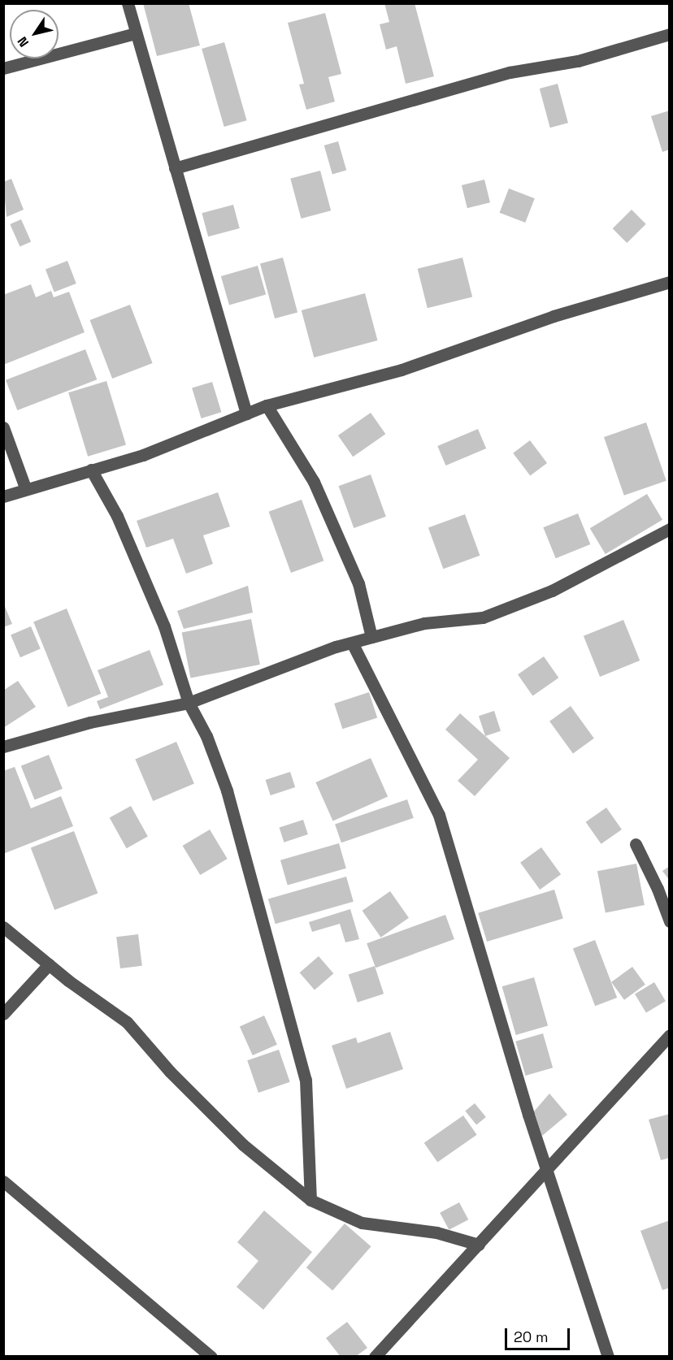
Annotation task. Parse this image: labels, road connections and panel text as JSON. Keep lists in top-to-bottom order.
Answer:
{
  "scale_bar": "20 m",
  "north": "bottom left"
}
